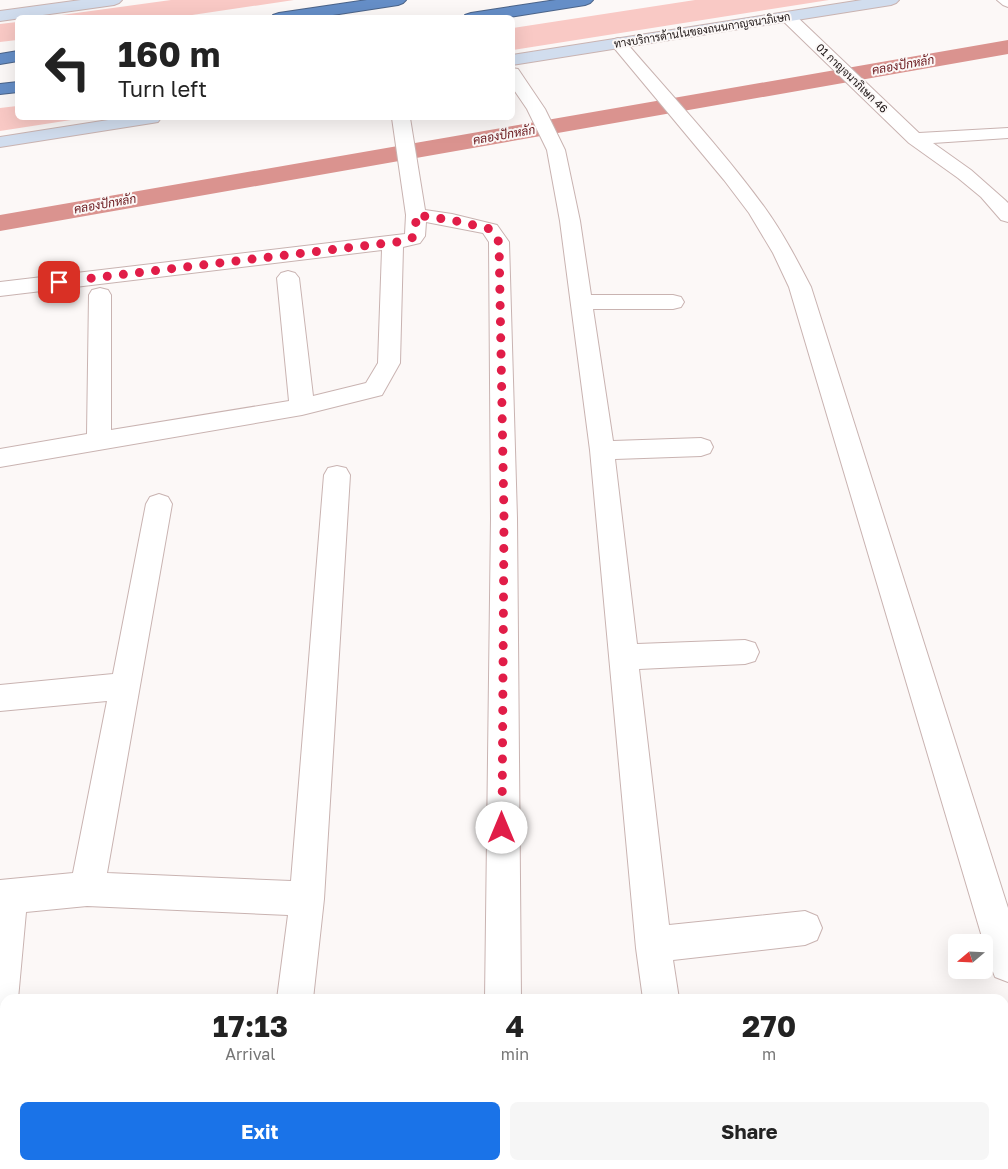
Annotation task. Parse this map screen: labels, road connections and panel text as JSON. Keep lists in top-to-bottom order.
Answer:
{
  "streets": {
    "main road": ["ทางบริการด้านในของถนนกาญจนาภิเษก"],
    "street": ["01 กาญจนาภิเษก 46"]
  },
  "crossings": [
    ["ทางบริการด้านในของถนนกาญจนาภิเษก", "01 กาญจนาภิเษก 46"]
  ],
  "water": ["คลองปักหลัก"],
  "north": "left",
  "page": {
    "turn": ["160 m", "Turn left"],
    "eta": [
      "17:13",
      "Arrival",
      "4",
      "min",
      "270",
      "m"
    ],
    "buttons": ["Exit", "Share"]
  }
}
